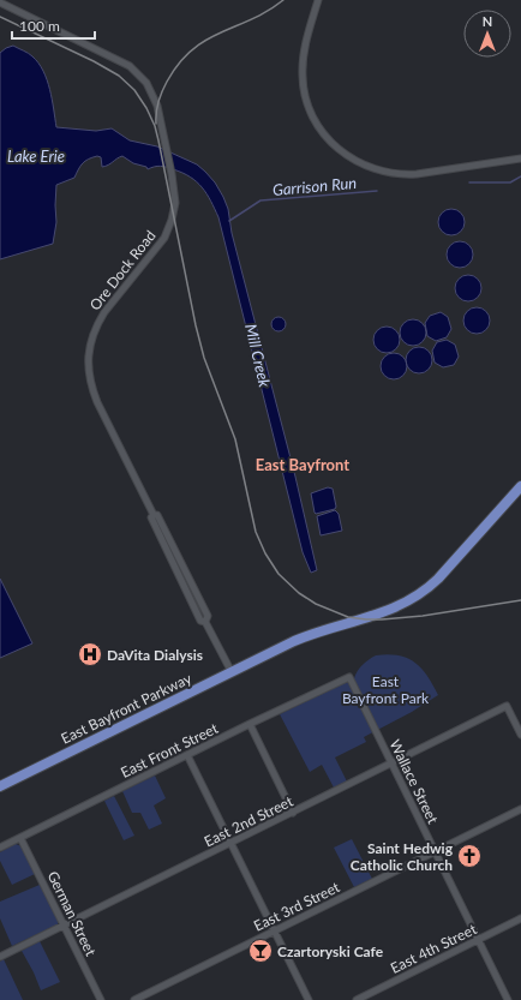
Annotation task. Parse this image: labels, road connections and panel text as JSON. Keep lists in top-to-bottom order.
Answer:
{
  "streets": {
    "highway": ["East Bayfront Parkway"],
    "street": [
      "Ore Dock Road",
      "East Front Street",
      "Wallace Street",
      "East 2nd Street",
      "East 3rd Street",
      "German Street",
      "East 4th Street"
    ]
  },
  "crossings": [
    ["Ore Dock Road", "East Bayfront Parkway"],
    ["East Front Street", "Wallace Street"],
    ["East Front Street", "German Street"],
    ["Wallace Street", "East 2nd Street"],
    ["Wallace Street", "East 3rd Street"],
    ["Wallace Street", "East 4th Street"],
    ["East 2nd Street", "German Street"]
  ],
  "districts": ["East Bayfront"],
  "water": ["Lake Erie", "Garrison Run", "Mill Creek"],
  "parks": ["East Bayfront Park"],
  "places": {
    "hospital": ["DaVita Dialysis"],
    "church": ["Saint Hedwig Catholic Church"],
    "bar": ["Czartoryski Cafe"]
  },
  "scale_bar": "100 m",
  "north": "top"
}
